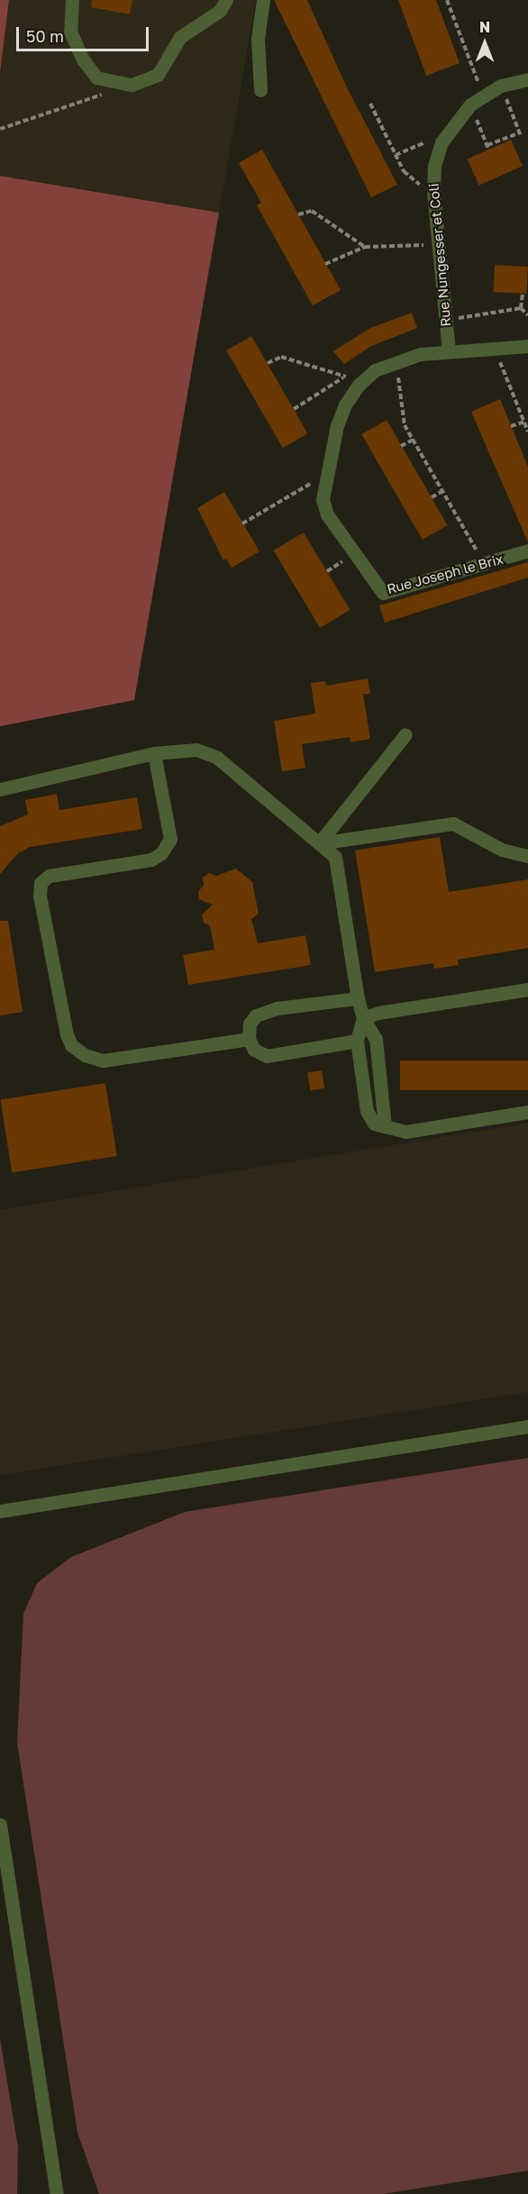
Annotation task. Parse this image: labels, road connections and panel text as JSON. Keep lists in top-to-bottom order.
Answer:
{
  "streets": {
    "street": ["Rue Nungesser et Coli", "Rue Joseph le Brix"]
  },
  "crossings": [
    ["Rue Nungesser et Coli", "Rue Joseph le Brix"]
  ],
  "scale_bar": "50 m",
  "north": "top"
}
